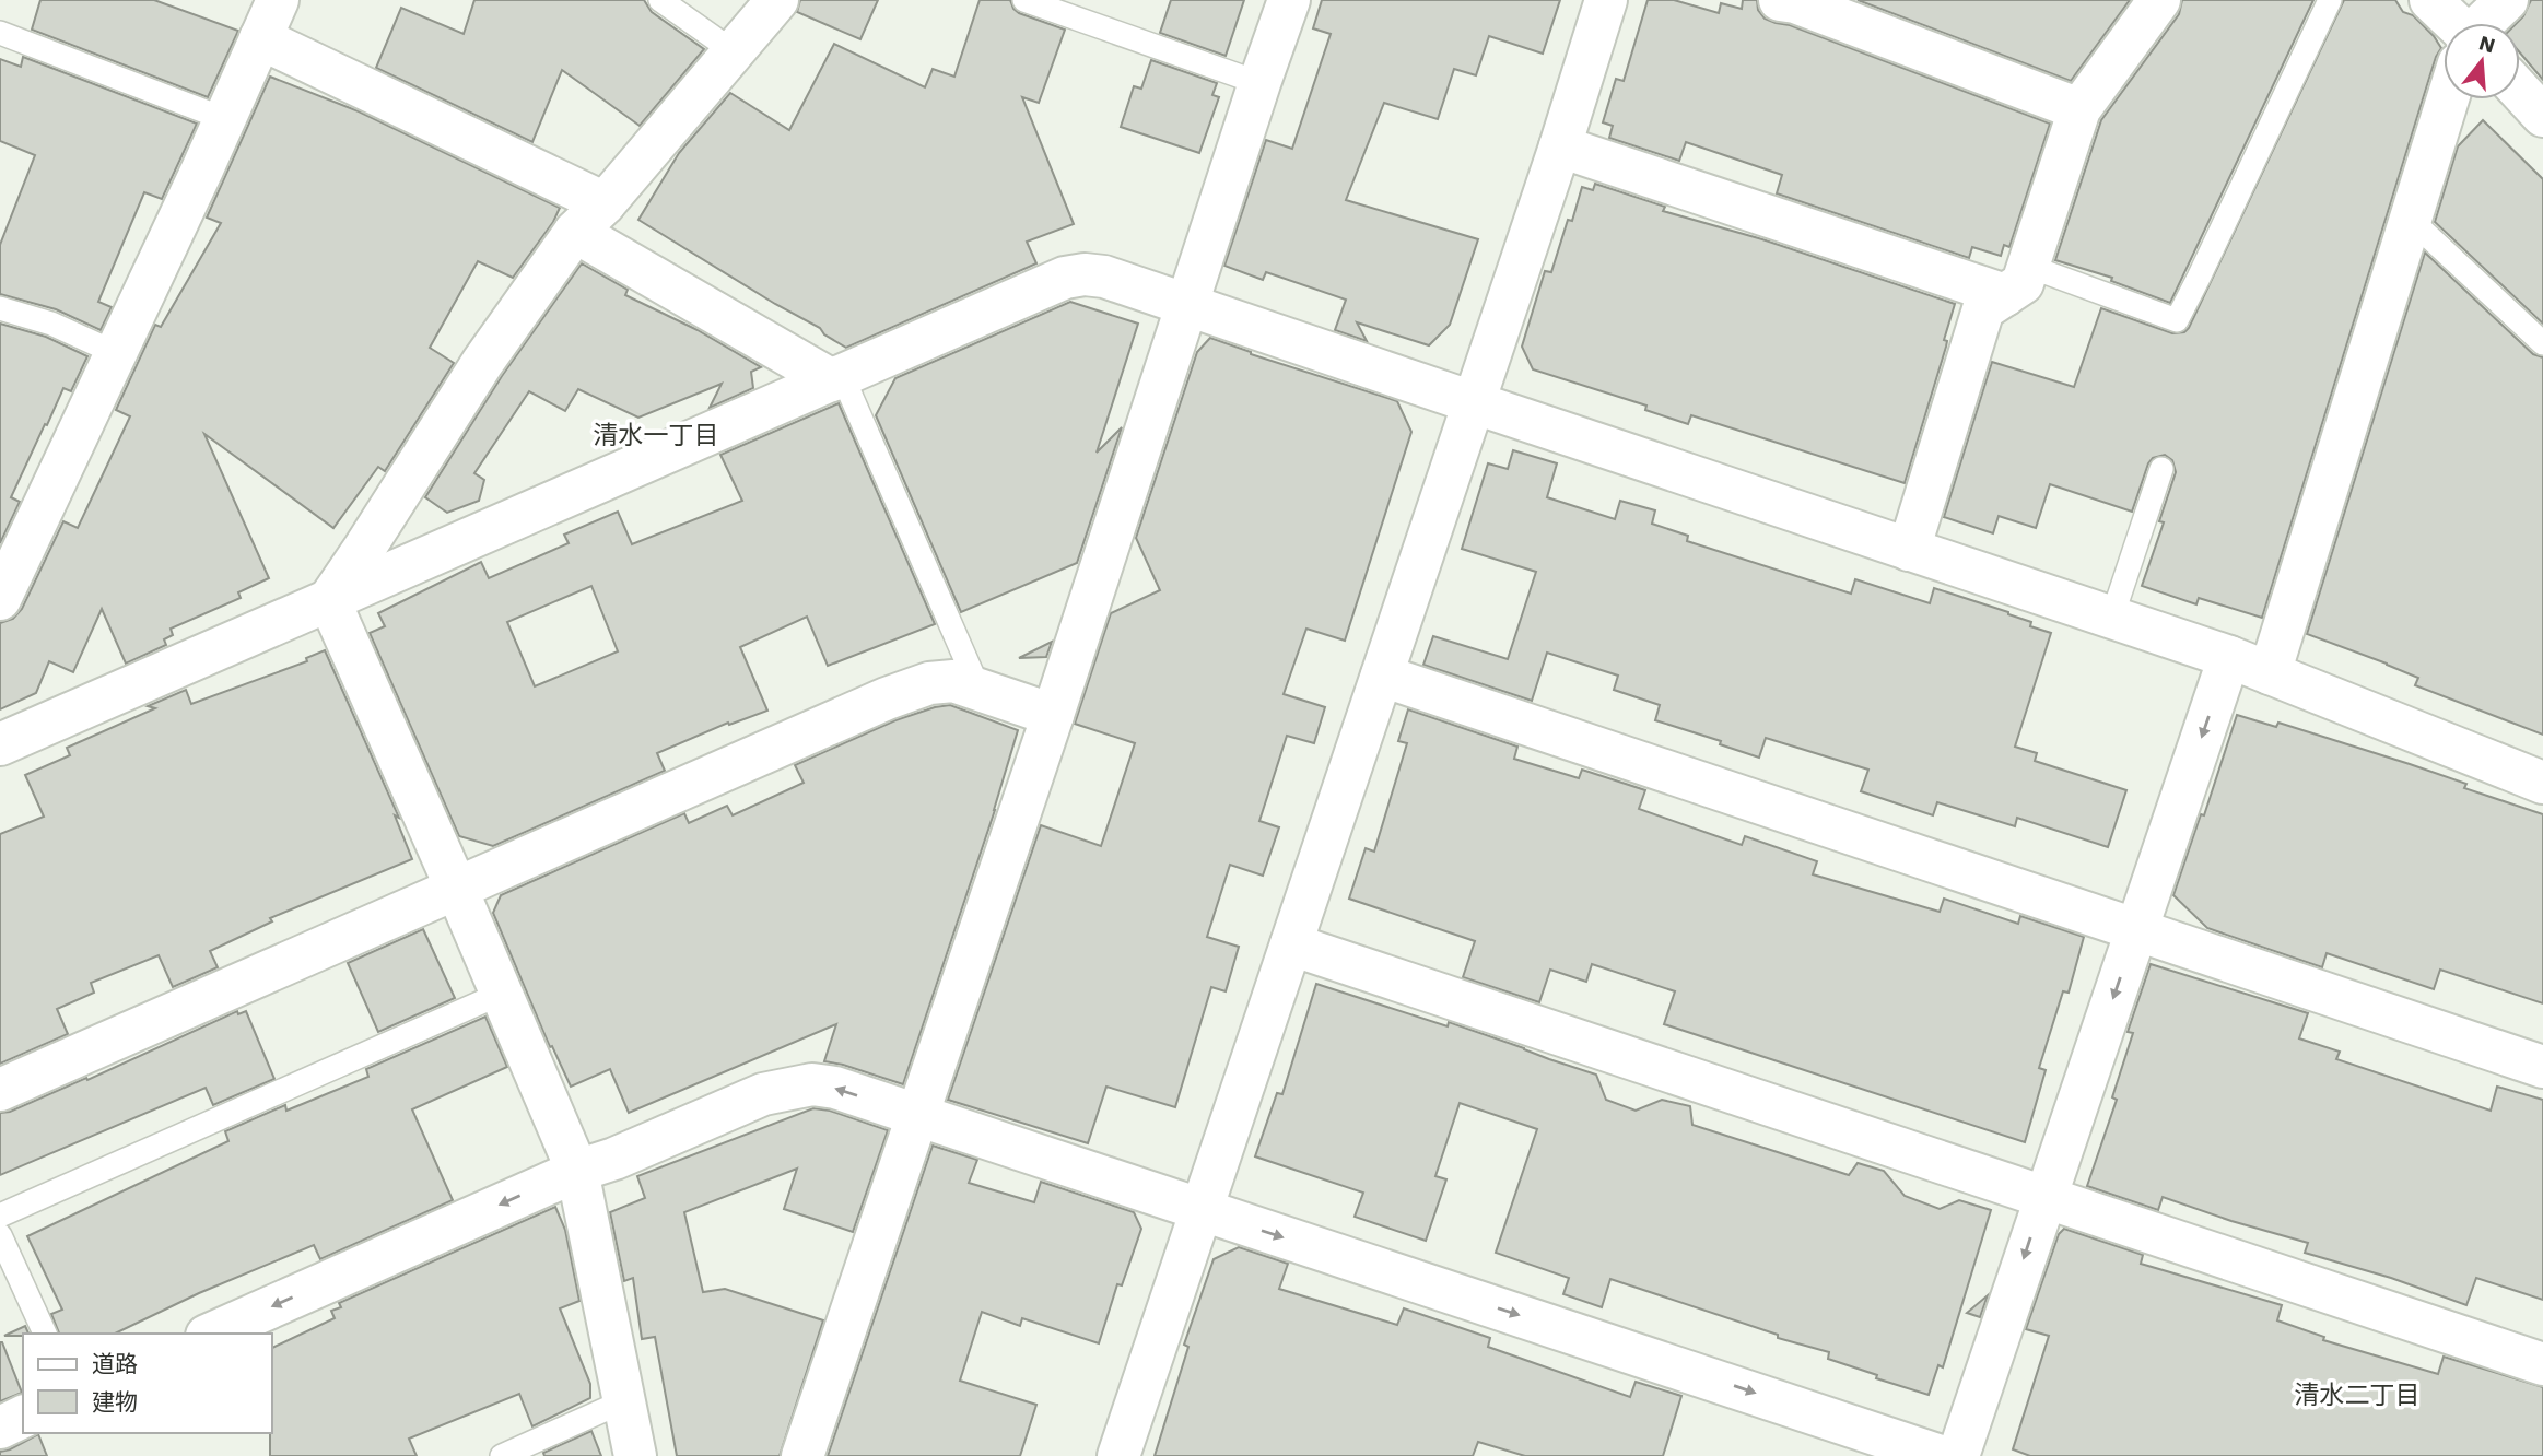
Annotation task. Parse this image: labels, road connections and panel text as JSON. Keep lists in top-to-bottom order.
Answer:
{
  "districts": ["清水一丁目", "清水二丁目"],
  "legend": ["道路", "建物"],
  "north": "top"
}
